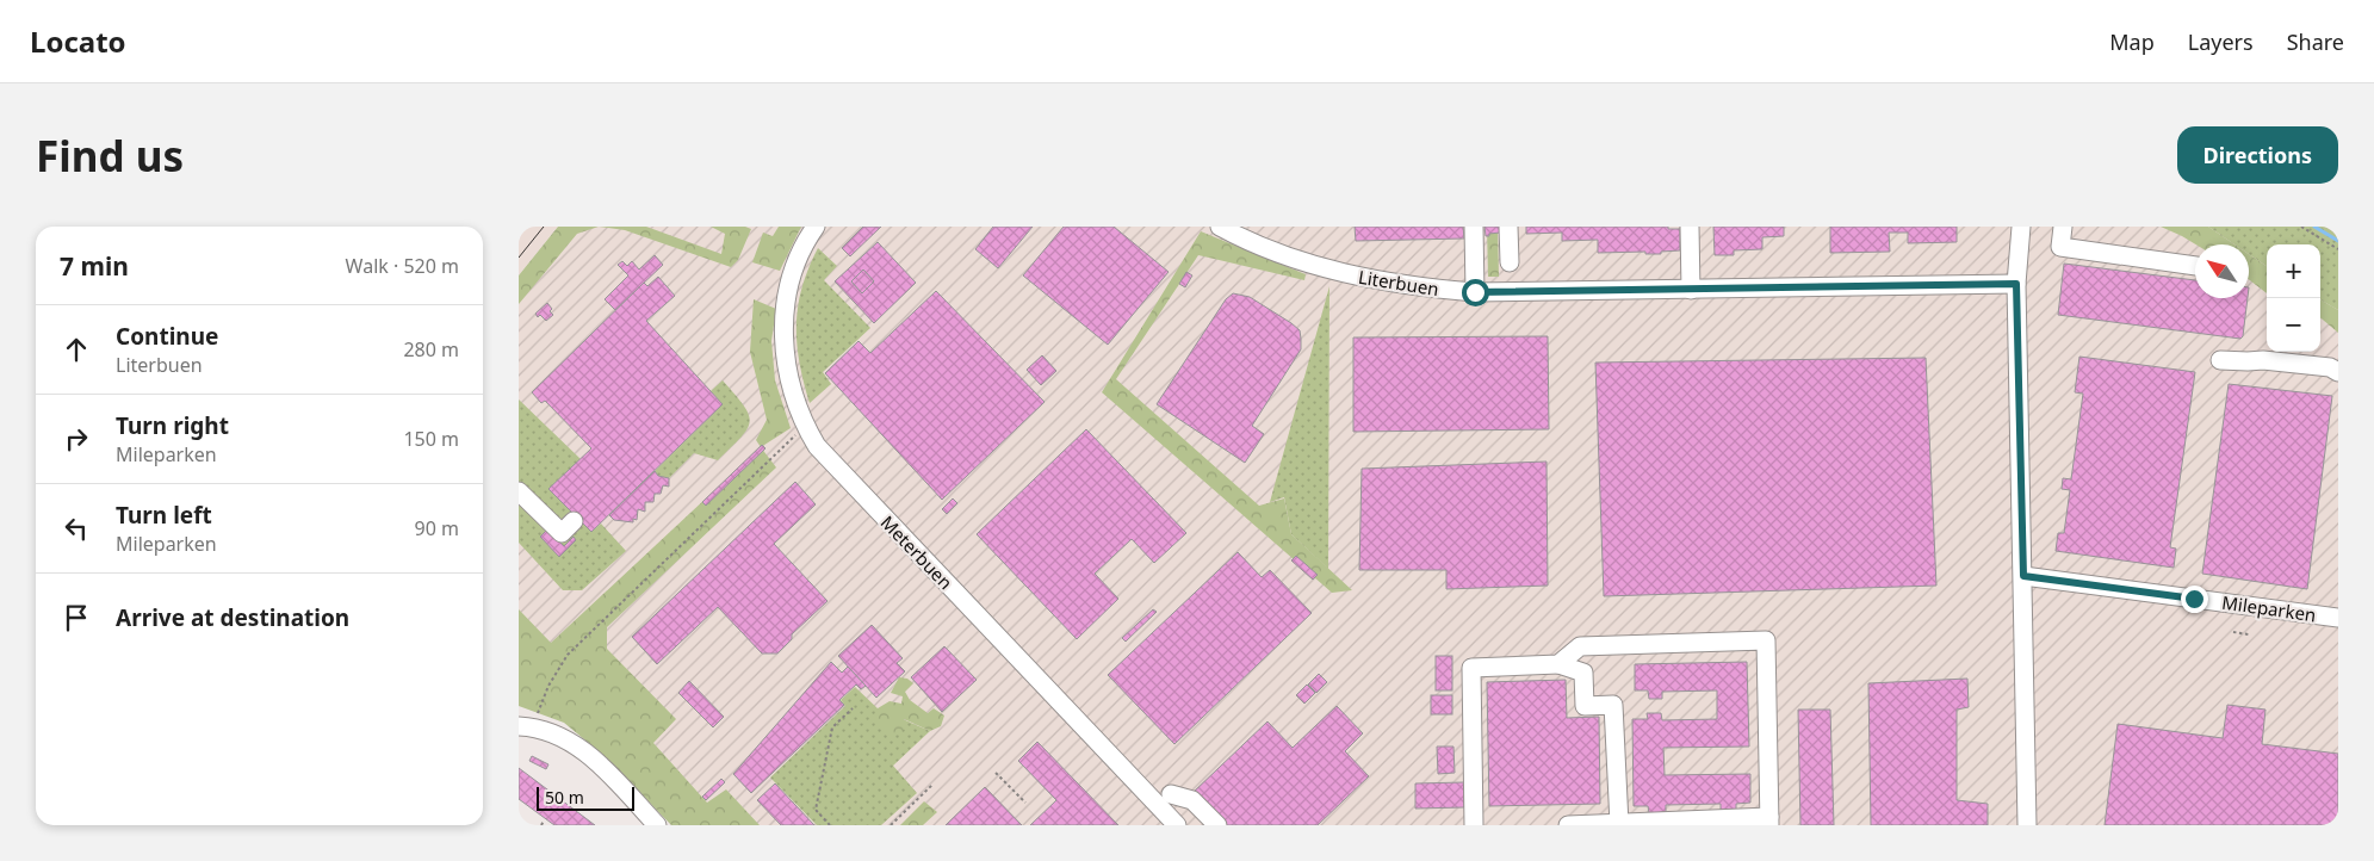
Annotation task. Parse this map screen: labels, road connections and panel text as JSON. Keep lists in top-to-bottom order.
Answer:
{
  "streets": {
    "street": ["Literbuen", "Meterbuen", "Mileparken"]
  },
  "scale_bar": "50 m",
  "north": "top left",
  "page": {
    "header": "Locato",
    "nav": ["Map", "Layers", "Share"],
    "buttons": "Directions",
    "title": "Find us",
    "heading": ["7 min", "Walk · 520 m"],
    "map_buttons": ["+", "−"],
    "list": [
      ["Continue", "Literbuen", "280 m"],
      ["Turn right", "Mileparken", "150 m"],
      ["Turn left", "Mileparken", "90 m"],
      "Arrive at destination"
    ],
    "scale": "50 m"
  }
}
